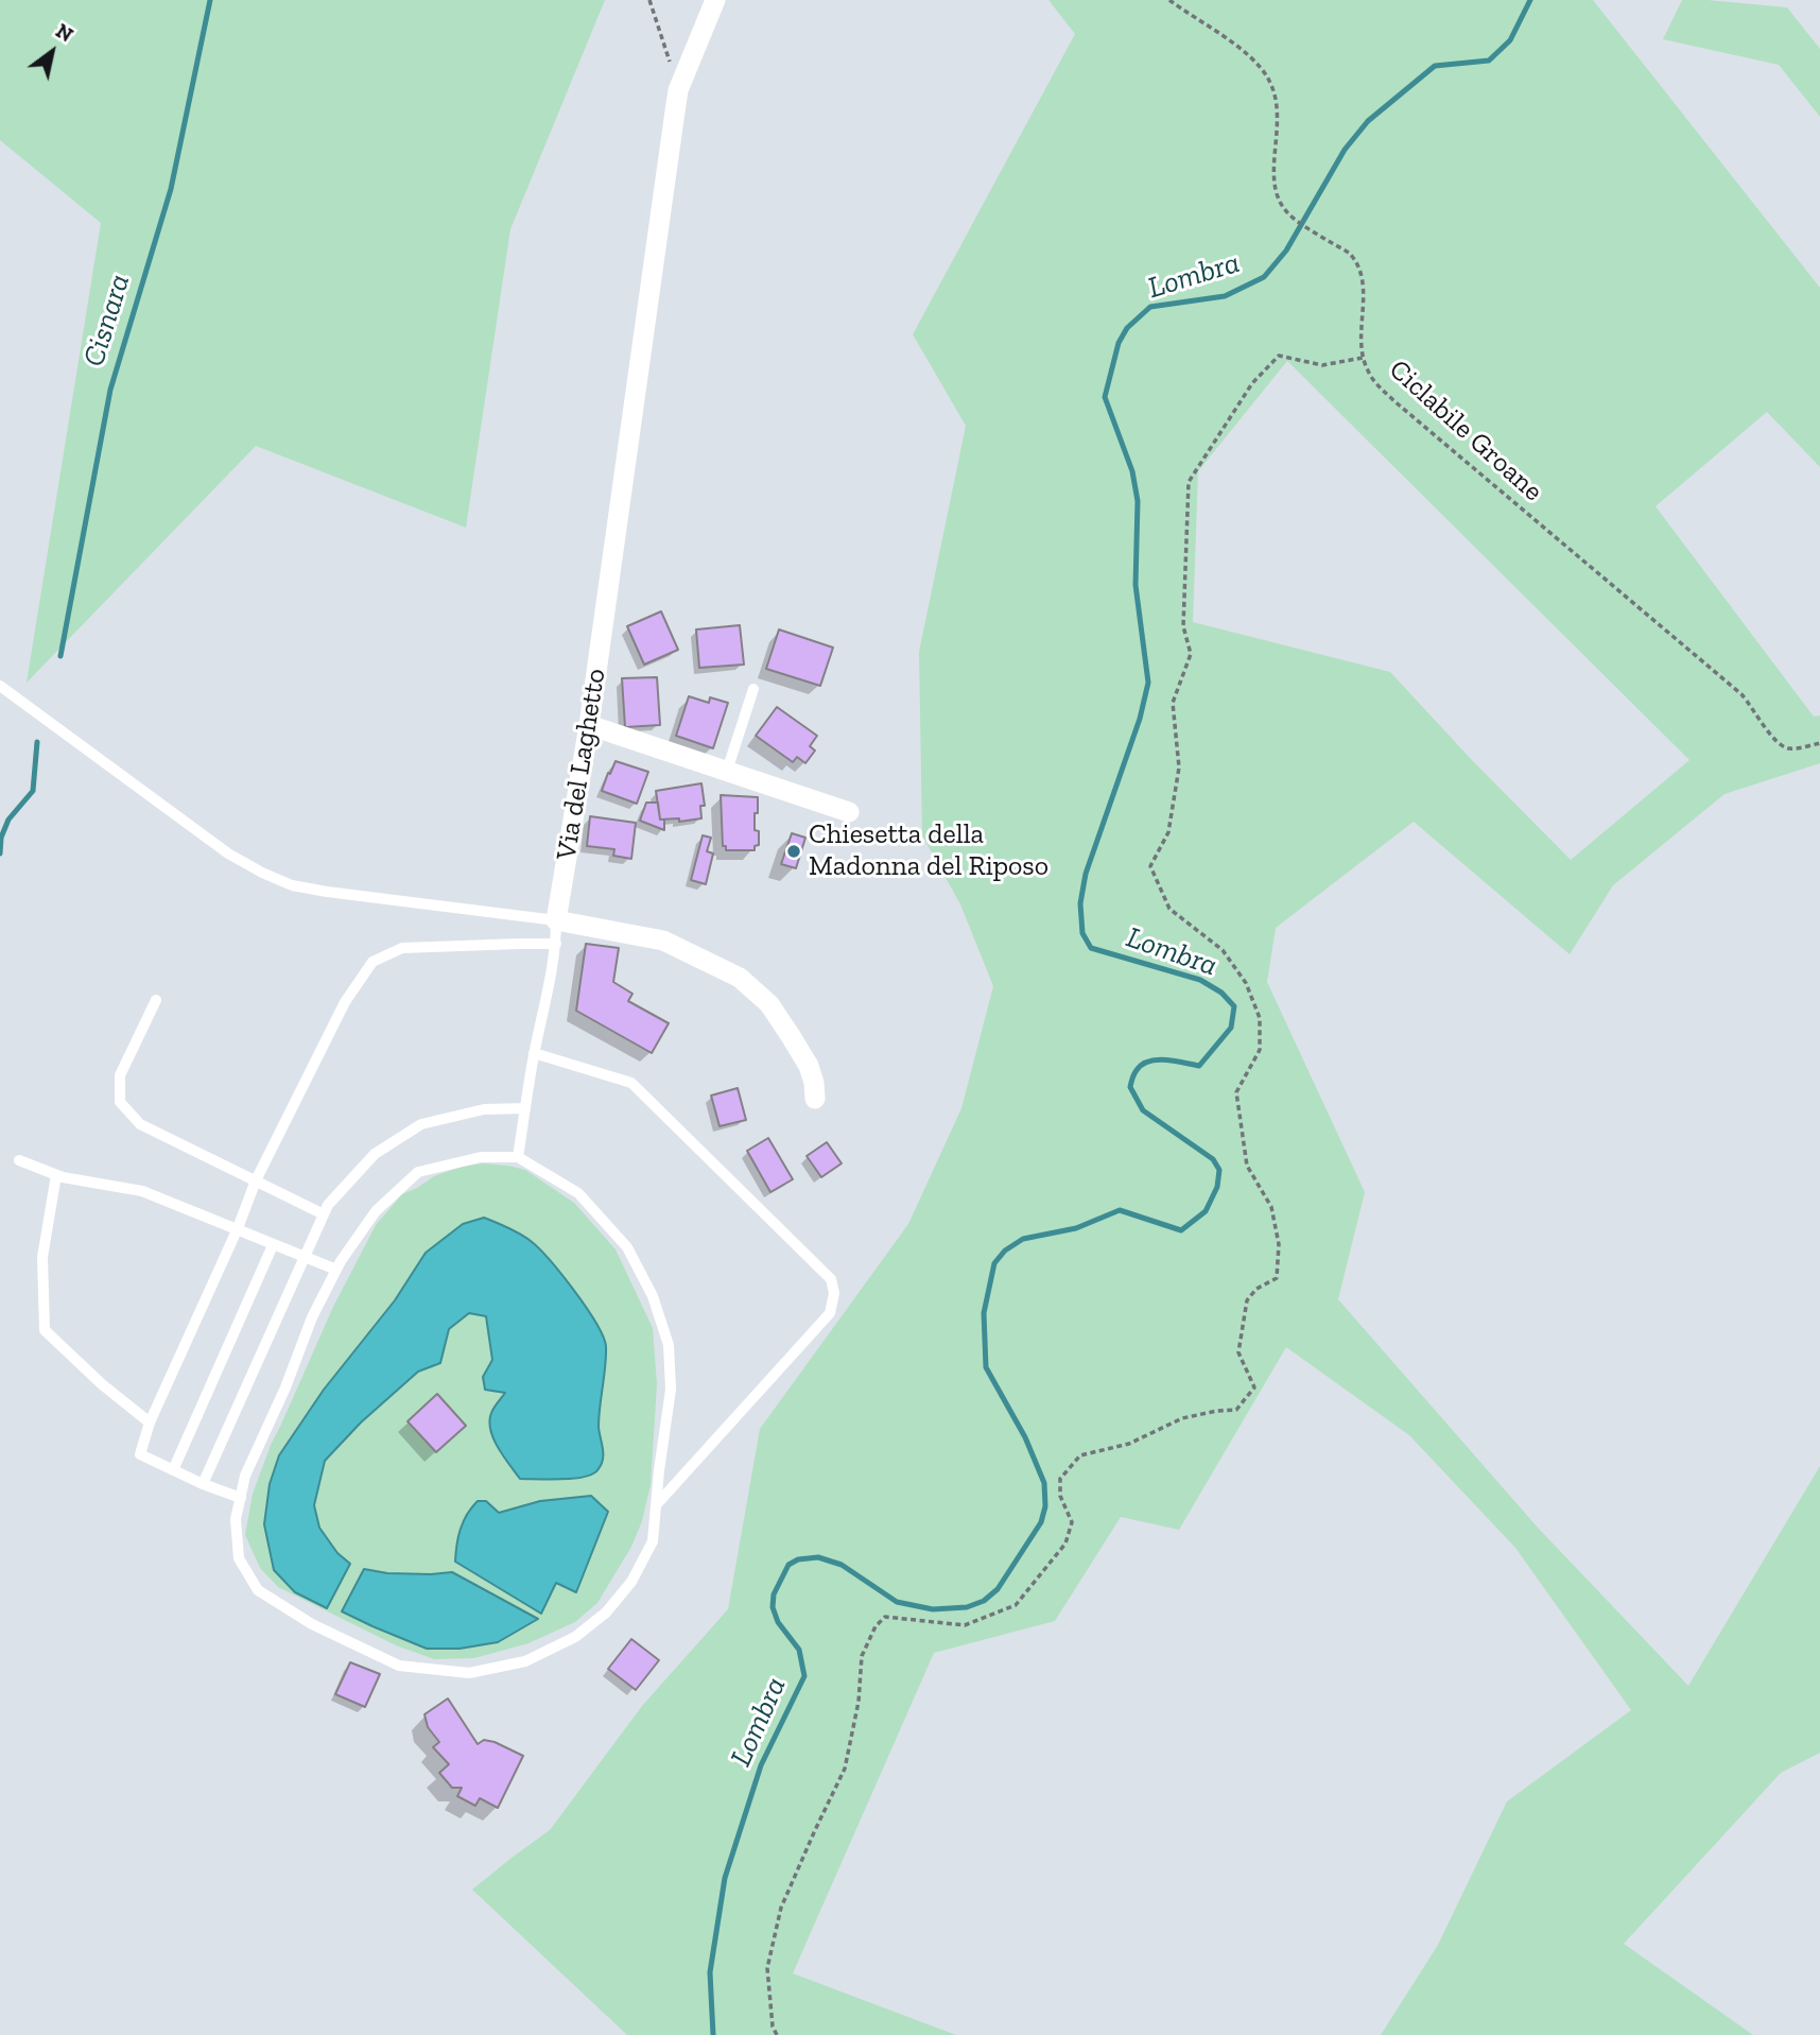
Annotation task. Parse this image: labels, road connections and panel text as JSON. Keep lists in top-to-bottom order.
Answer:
{
  "streets": {
    "street": ["Via del Laghetto"],
    "path": ["Ciclabile Groane"]
  },
  "water": ["Lombra", "Cisnara"],
  "places": ["Chiesetta della Madonna del Riposo"],
  "north": "top right"
}
